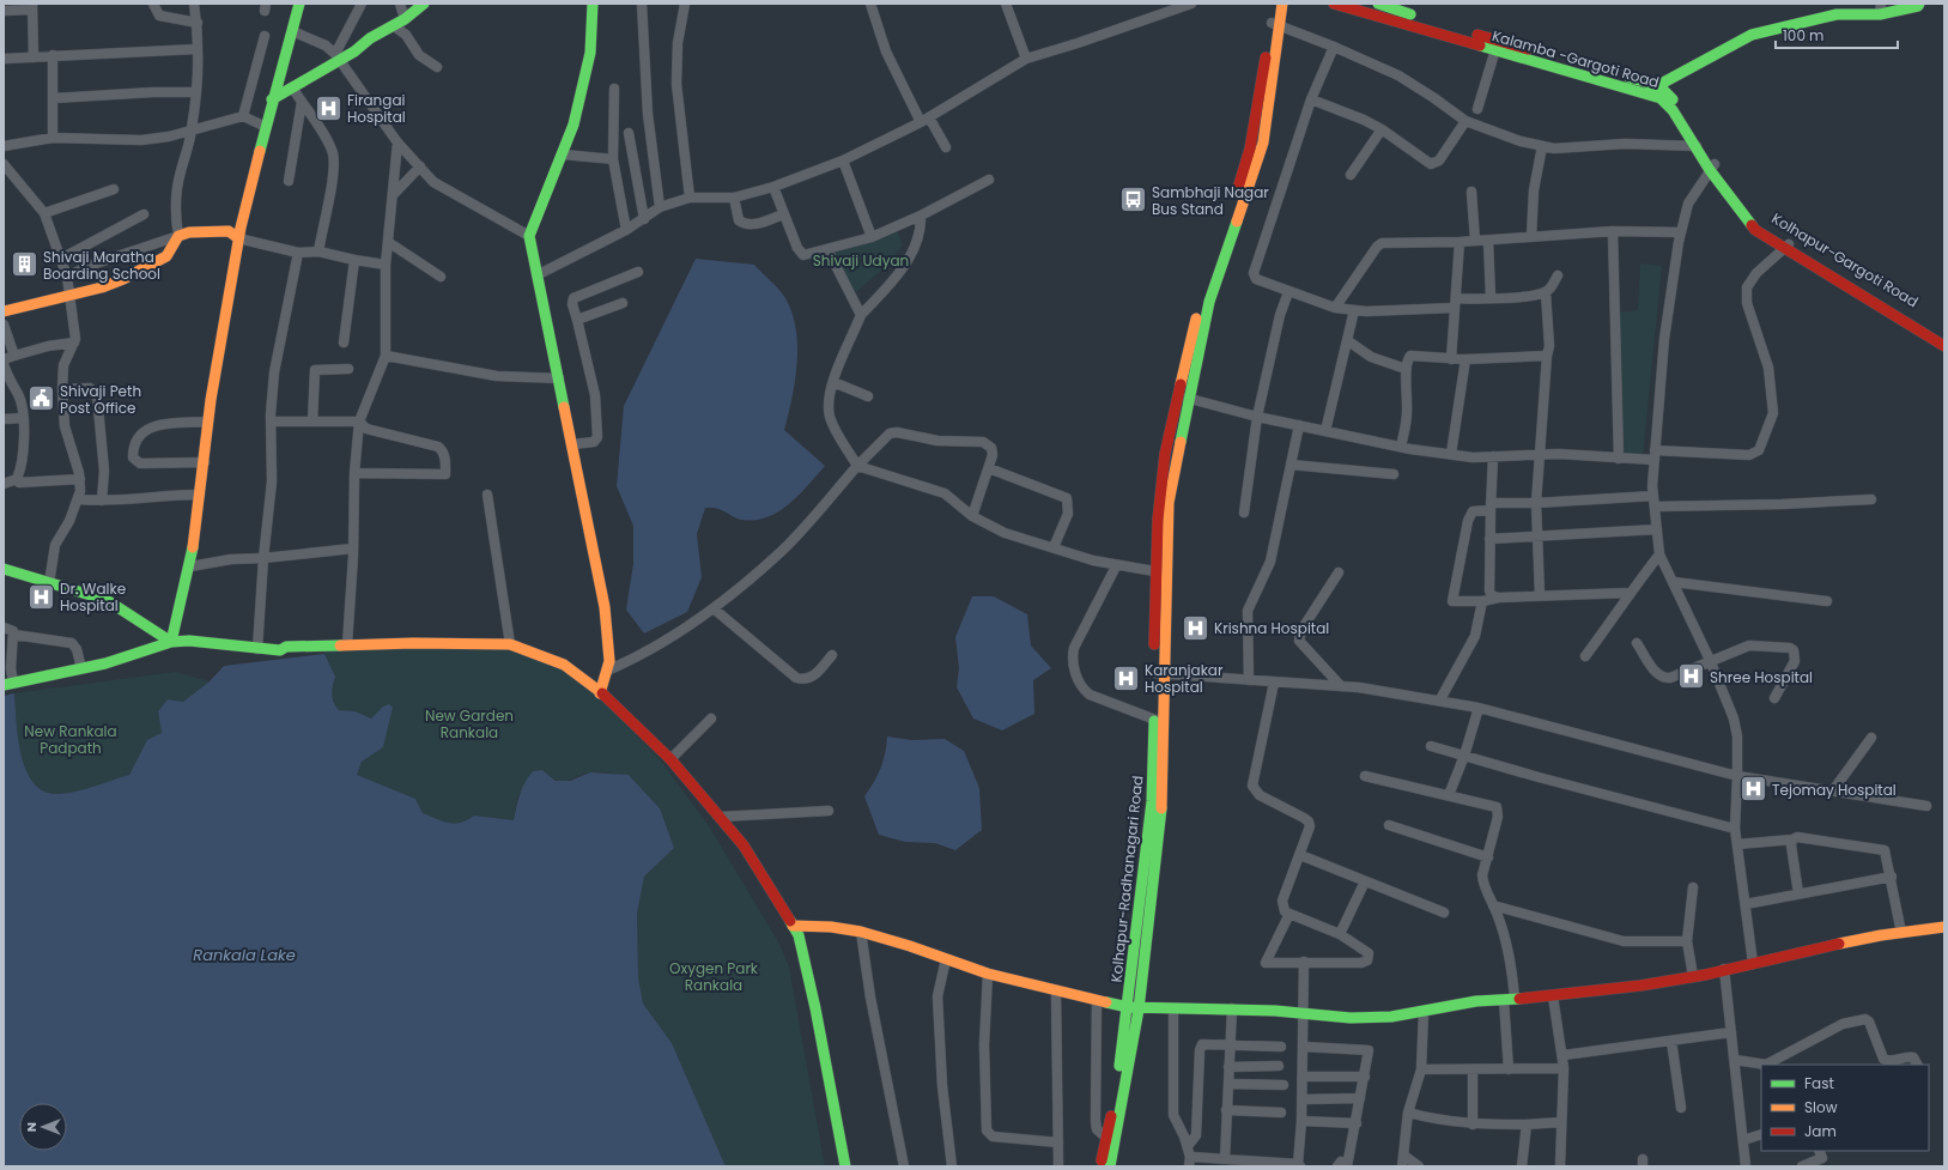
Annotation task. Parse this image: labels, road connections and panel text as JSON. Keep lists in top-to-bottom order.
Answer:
{
  "streets": {
    "main road": ["Kalamba -Gargoti Road", "Kolhapur-Gargoti Road", "Kolhapur-Radhanagari Road"]
  },
  "crossings": [
    ["Kalamba -Gargoti Road", "Kolhapur-Gargoti Road"]
  ],
  "water": ["Rankala Lake"],
  "parks": [
    "Shivaji Udyan",
    "New Garden Rankala",
    "New Rankala Padpath",
    "Oxygen Park Rankala"
  ],
  "places": {
    "hospital": [
      "Firangai Hospital",
      "Dr. Walke Hospital",
      "Krishna Hospital",
      "Shree Hospital",
      "Karanjakar Hospital",
      "Tejomay Hospital"
    ],
    "bus stop": ["Sambhaji Nagar Bus Stand"],
    "building": ["Shivaji Maratha Boarding School"],
    "public building": ["Shivaji Peth Post Office"]
  },
  "legend": ["Fast", "Slow", "Jam"],
  "scale_bar": "100 m",
  "north": "left"
}
